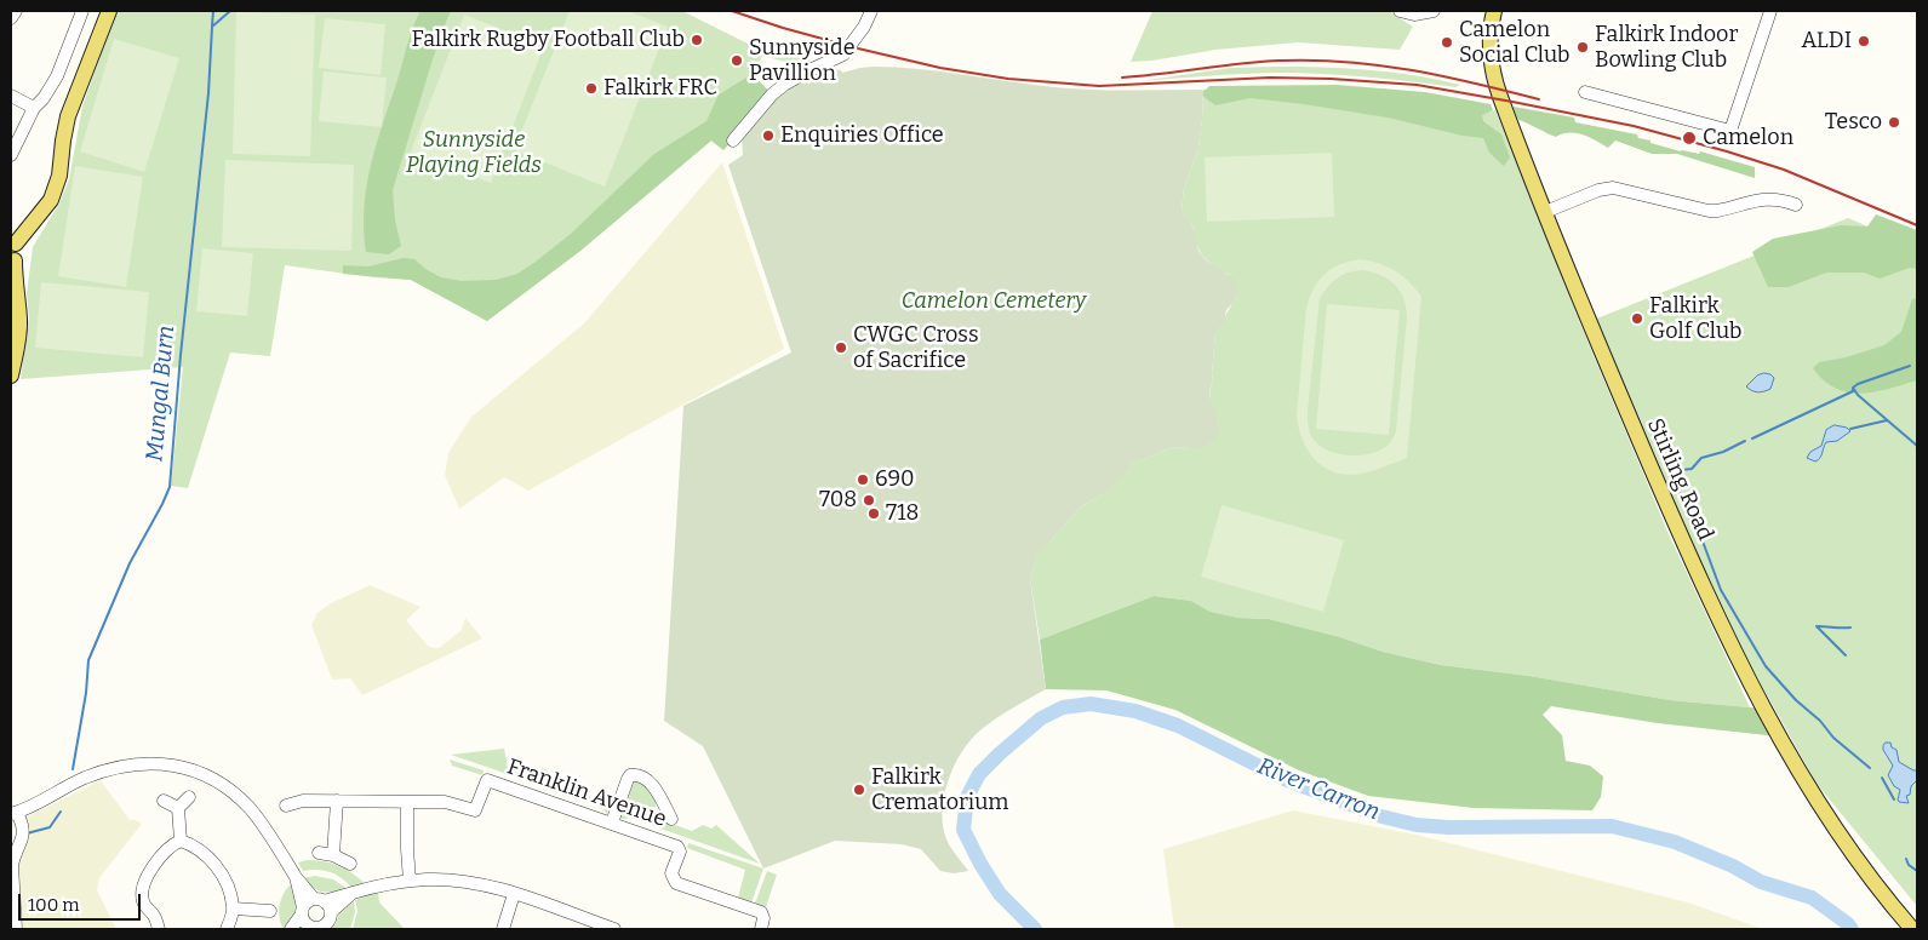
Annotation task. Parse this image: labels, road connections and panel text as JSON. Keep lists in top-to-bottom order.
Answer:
{
  "streets": {
    "main road": ["Stirling Road"],
    "street": ["Franklin Avenue"]
  },
  "water": ["Mungal Burn", "River Carron"],
  "parks": ["Sunnyside Playing Fields", "Camelon Cemetery"],
  "places": [
    "Falkirk Rugby Football Club",
    "ALDI",
    "Camelon Social Club",
    "Falkirk Indoor Bowling Club",
    "Sunnyside Pavillion",
    "Falkirk FRC",
    "Tesco",
    "Enquiries Office",
    "Camelon",
    "Falkirk Golf Club",
    "CWGC Cross of Sacrifice",
    "690",
    "708",
    "718",
    "Falkirk Crematorium"
  ],
  "scale_bar": "100 m"
}
